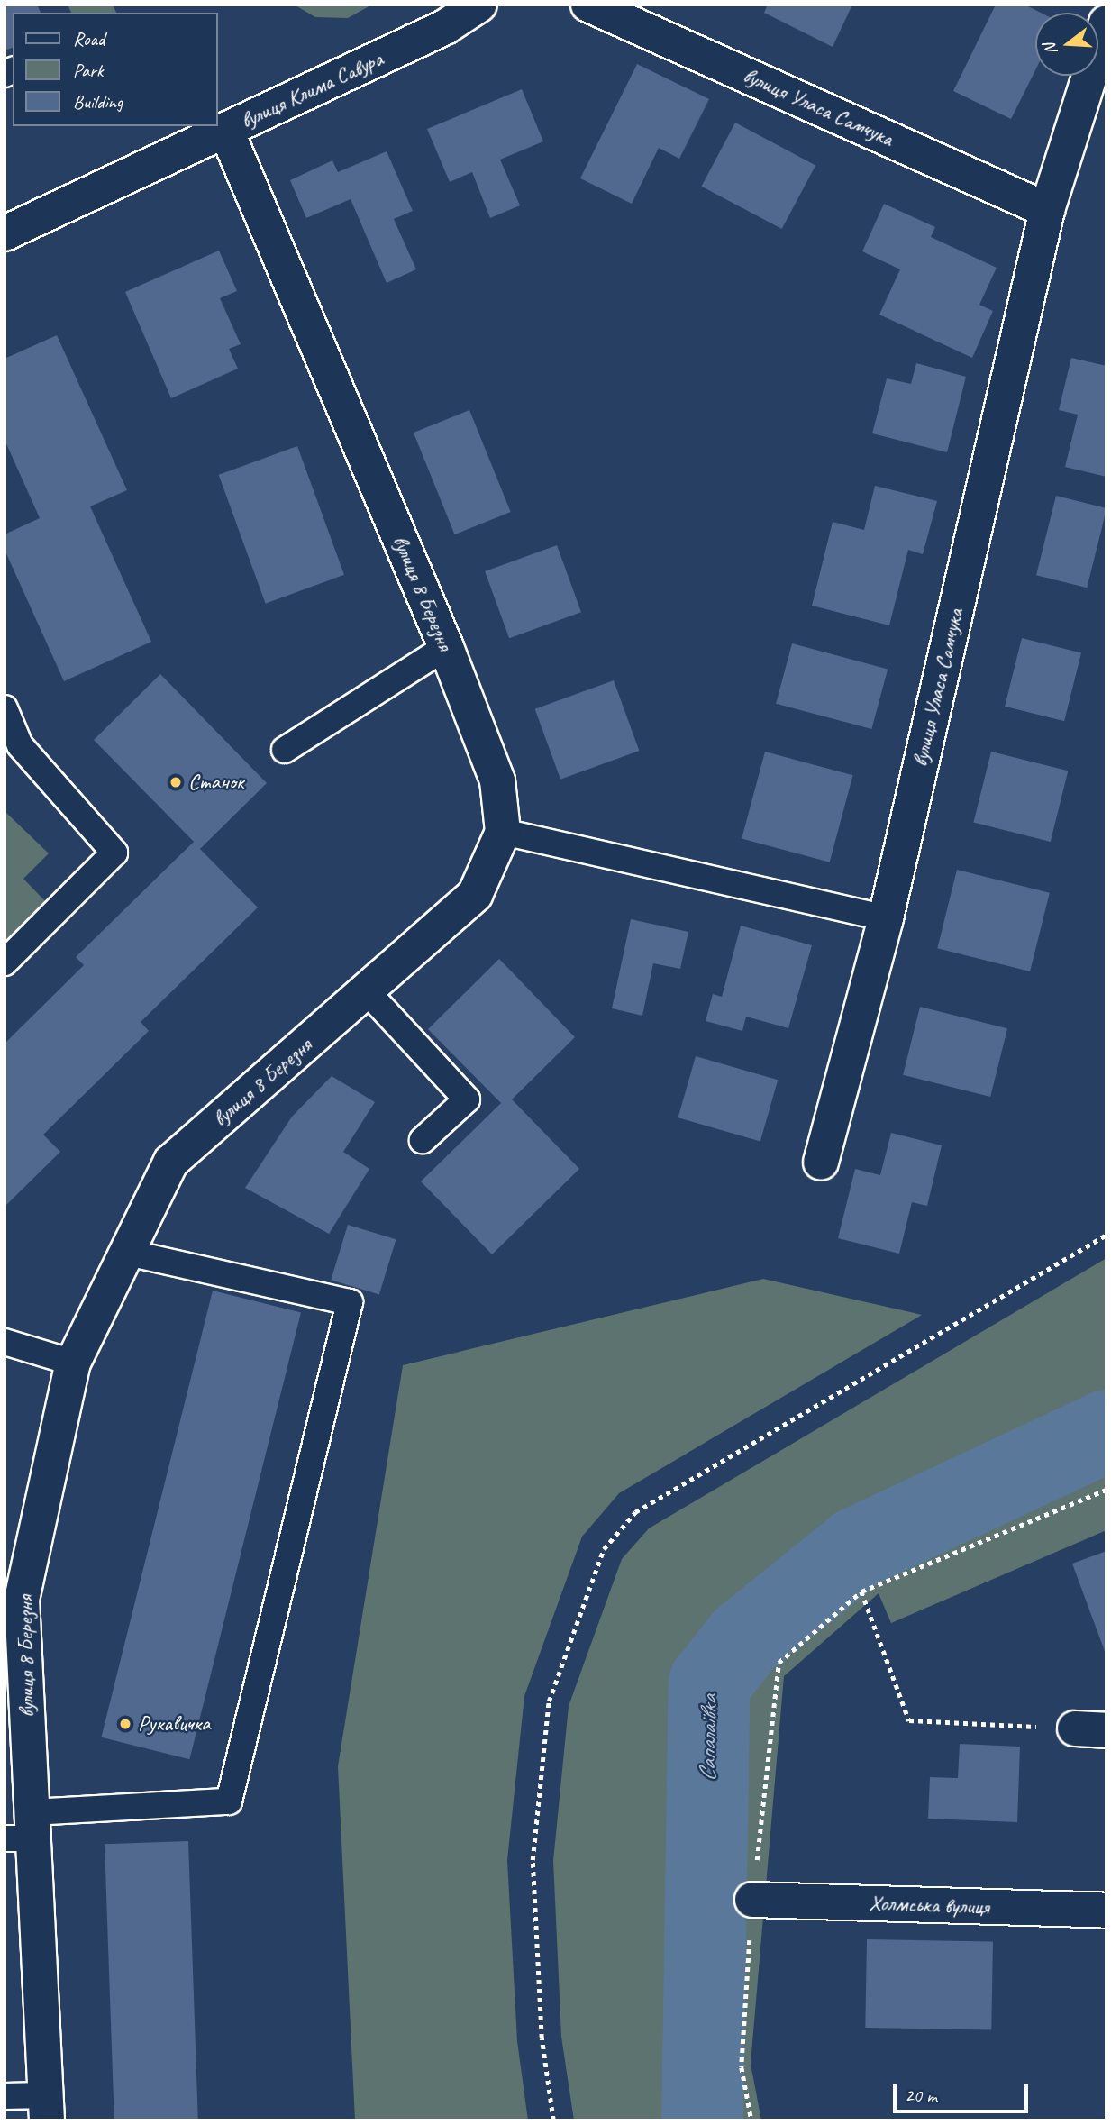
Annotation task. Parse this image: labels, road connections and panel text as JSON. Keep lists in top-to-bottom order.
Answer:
{
  "streets": {
    "street": [
      "вулиця Клима Савура",
      "вулиця Уласа Самчука",
      "вулиця 8 Березня",
      "Холмська вулиця"
    ]
  },
  "crossings": [
    ["вулиця Клима Савура", "вулиця 8 Березня"]
  ],
  "water": ["Сапалаївка"],
  "places": ["Станок", "Рукавичка"],
  "legend": ["Road", "Park", "Building"],
  "scale_bar": "20 m",
  "north": "left"
}
